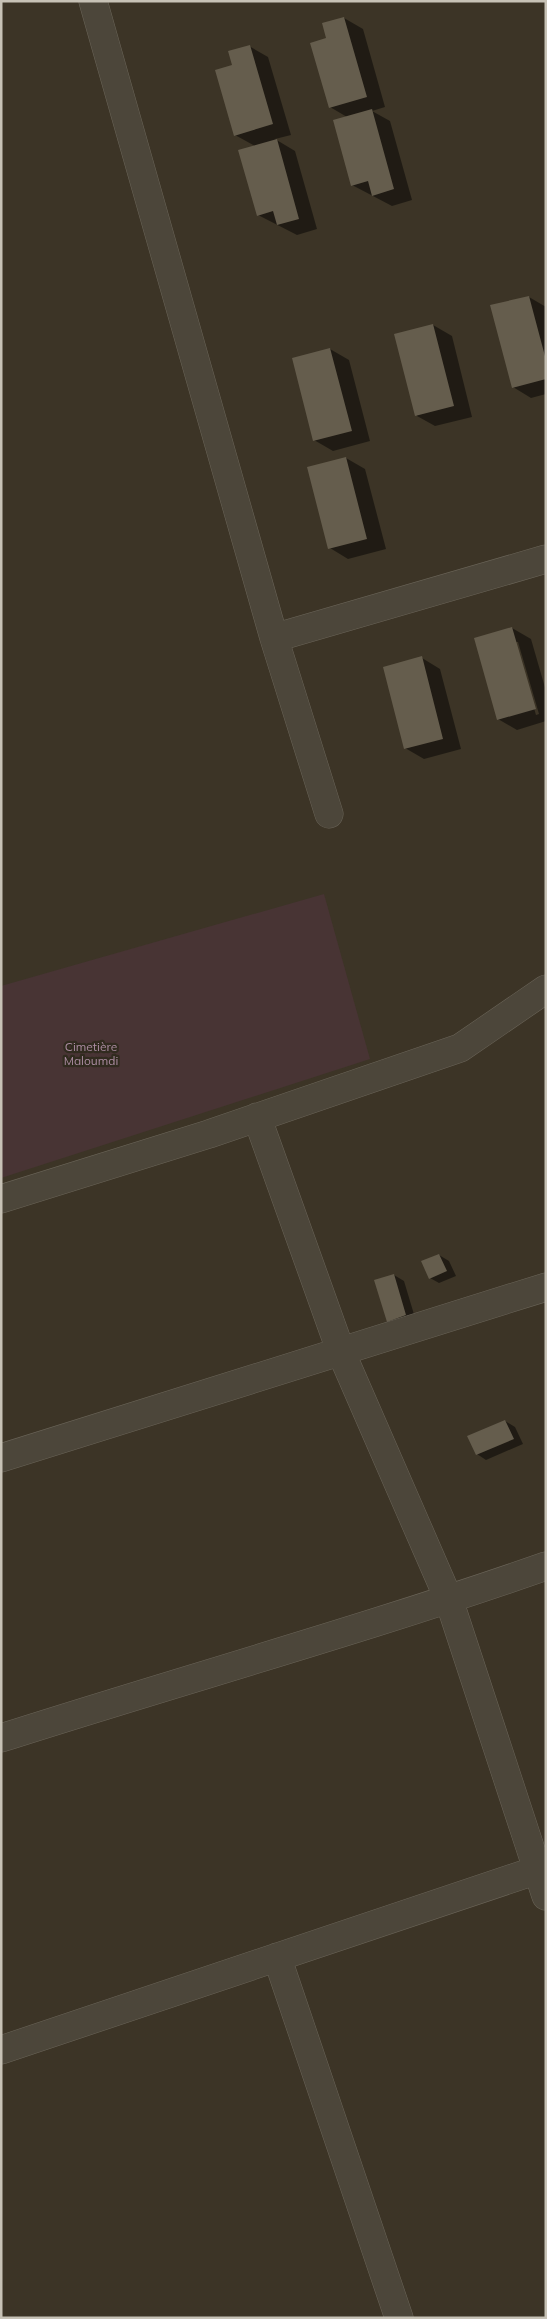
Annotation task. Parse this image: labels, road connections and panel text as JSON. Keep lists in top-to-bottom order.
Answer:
{
  "parks": ["Cimetière Maloumdi"]
}
